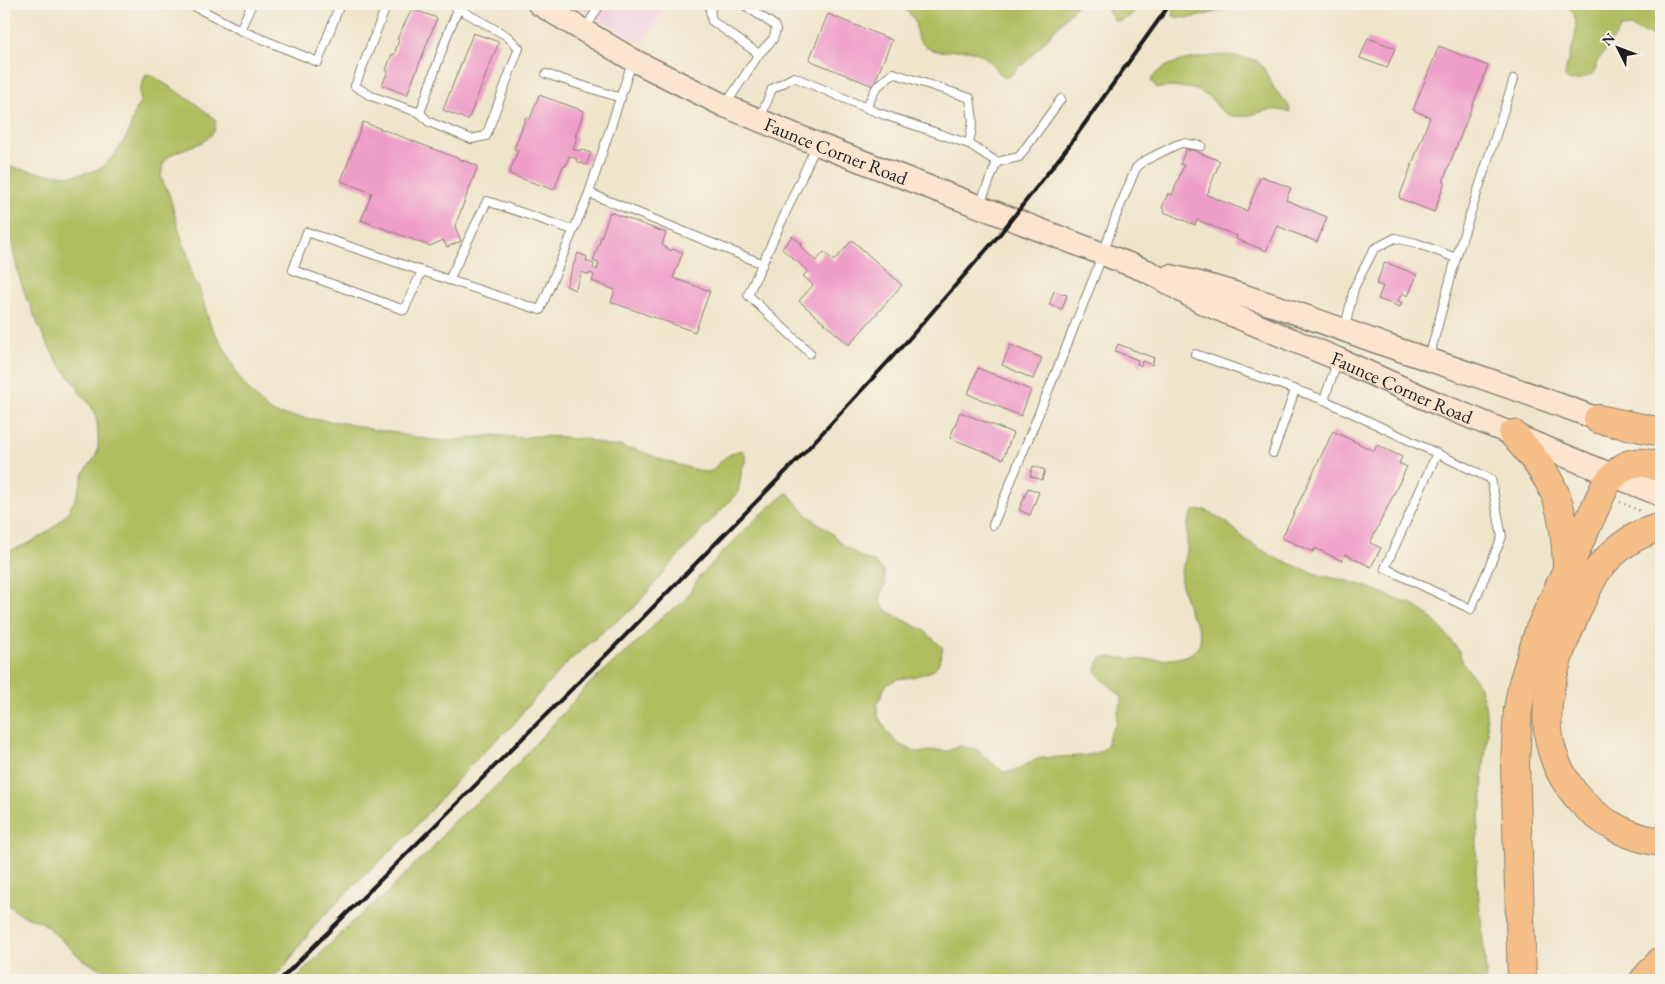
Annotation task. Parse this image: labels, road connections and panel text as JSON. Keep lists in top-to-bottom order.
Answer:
{
  "streets": {
    "main road": ["Faunce Corner Road"]
  },
  "north": "top left"
}
